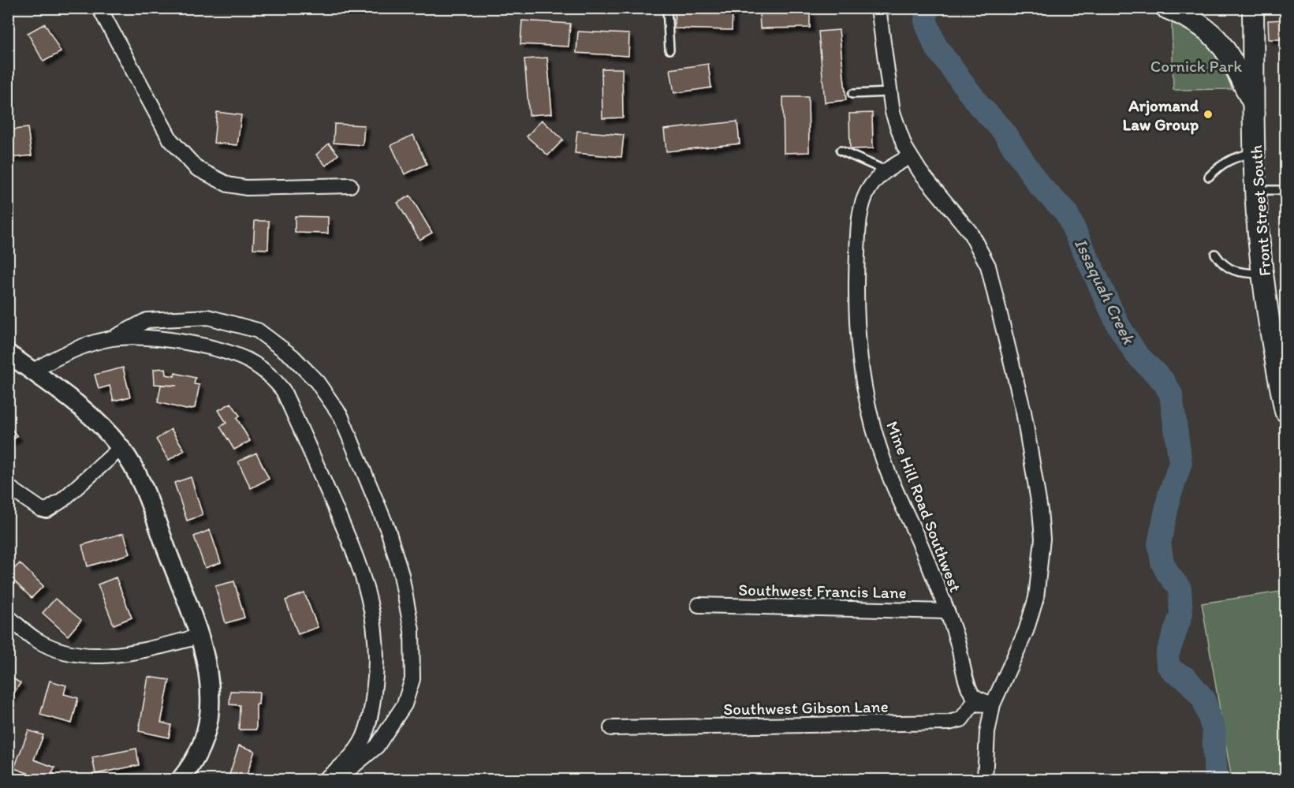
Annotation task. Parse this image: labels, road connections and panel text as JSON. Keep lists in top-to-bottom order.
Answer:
{
  "streets": {
    "main road": ["Front Street South"],
    "street": ["Mine Hill Road Southwest", "Southwest Francis Lane", "Southwest Gibson Lane"]
  },
  "crossings": [
    ["Mine Hill Road Southwest", "Southwest Francis Lane"],
    ["Mine Hill Road Southwest", "Southwest Gibson Lane"]
  ],
  "water": ["Issaquah Creek"],
  "parks": ["Cornick Park"],
  "places": ["Arjomand Law Group"]
}
